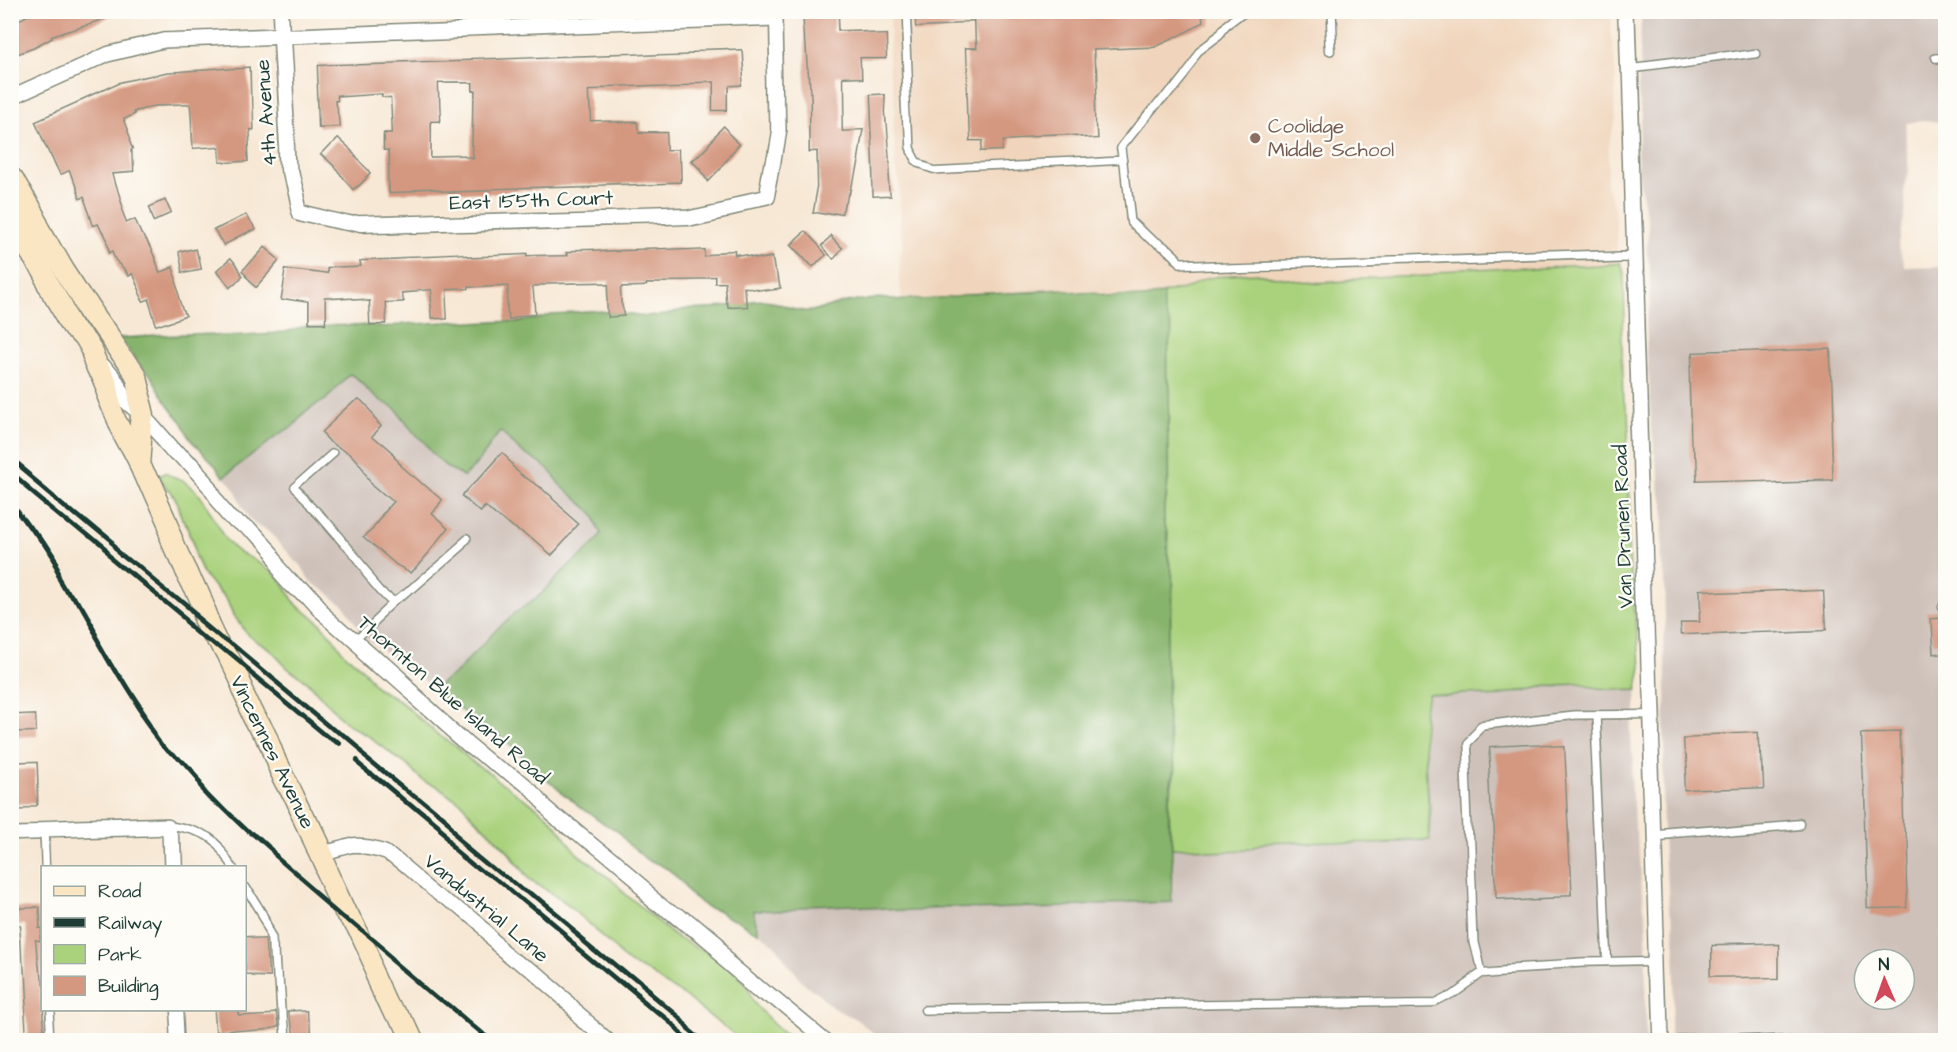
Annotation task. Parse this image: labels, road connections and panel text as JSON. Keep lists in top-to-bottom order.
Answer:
{
  "streets": {
    "street": [
      "4th Avenue",
      "East 155th Court",
      "Van Drunen Road",
      "Thornton Blue Island Road",
      "Vincennes Avenue",
      "Vandustrial Lane"
    ]
  },
  "crossings": [
    ["4th Avenue", "East 155th Court"],
    ["Thornton Blue Island Road", "Vincennes Avenue"],
    ["Vincennes Avenue", "Vandustrial Lane"]
  ],
  "places": ["Coolidge Middle School"],
  "legend": [
    "Road",
    "Railway",
    "Park",
    "Building"
  ],
  "north": "top"
}
